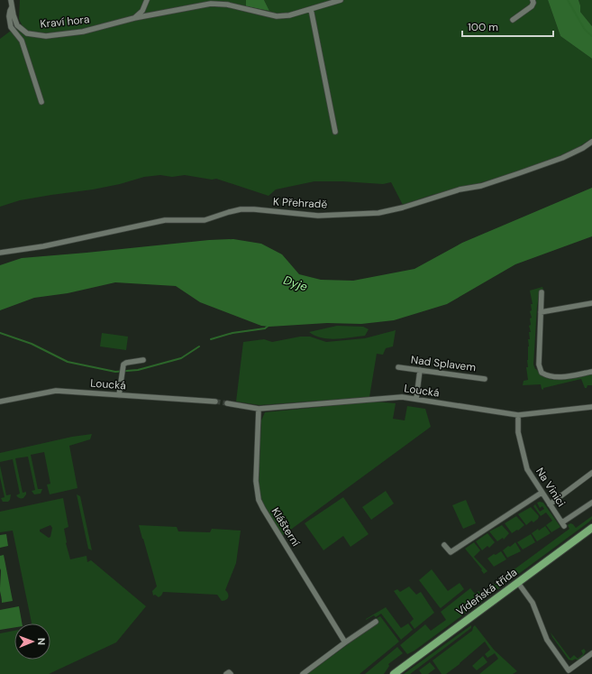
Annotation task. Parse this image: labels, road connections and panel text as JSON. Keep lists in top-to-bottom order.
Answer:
{
  "streets": {
    "main road": ["Vídeňská třída"],
    "street": [
      "Kraví hora",
      "K Přehradě",
      "Nad Splavem",
      "Loucká",
      "Na Vinici",
      "Klášterní"
    ]
  },
  "crossings": [
    ["Loucká", "Na Vinici"],
    ["Loucká", "Klášterní"]
  ],
  "water": ["Dyje"],
  "scale_bar": "100 m",
  "north": "right"
}
